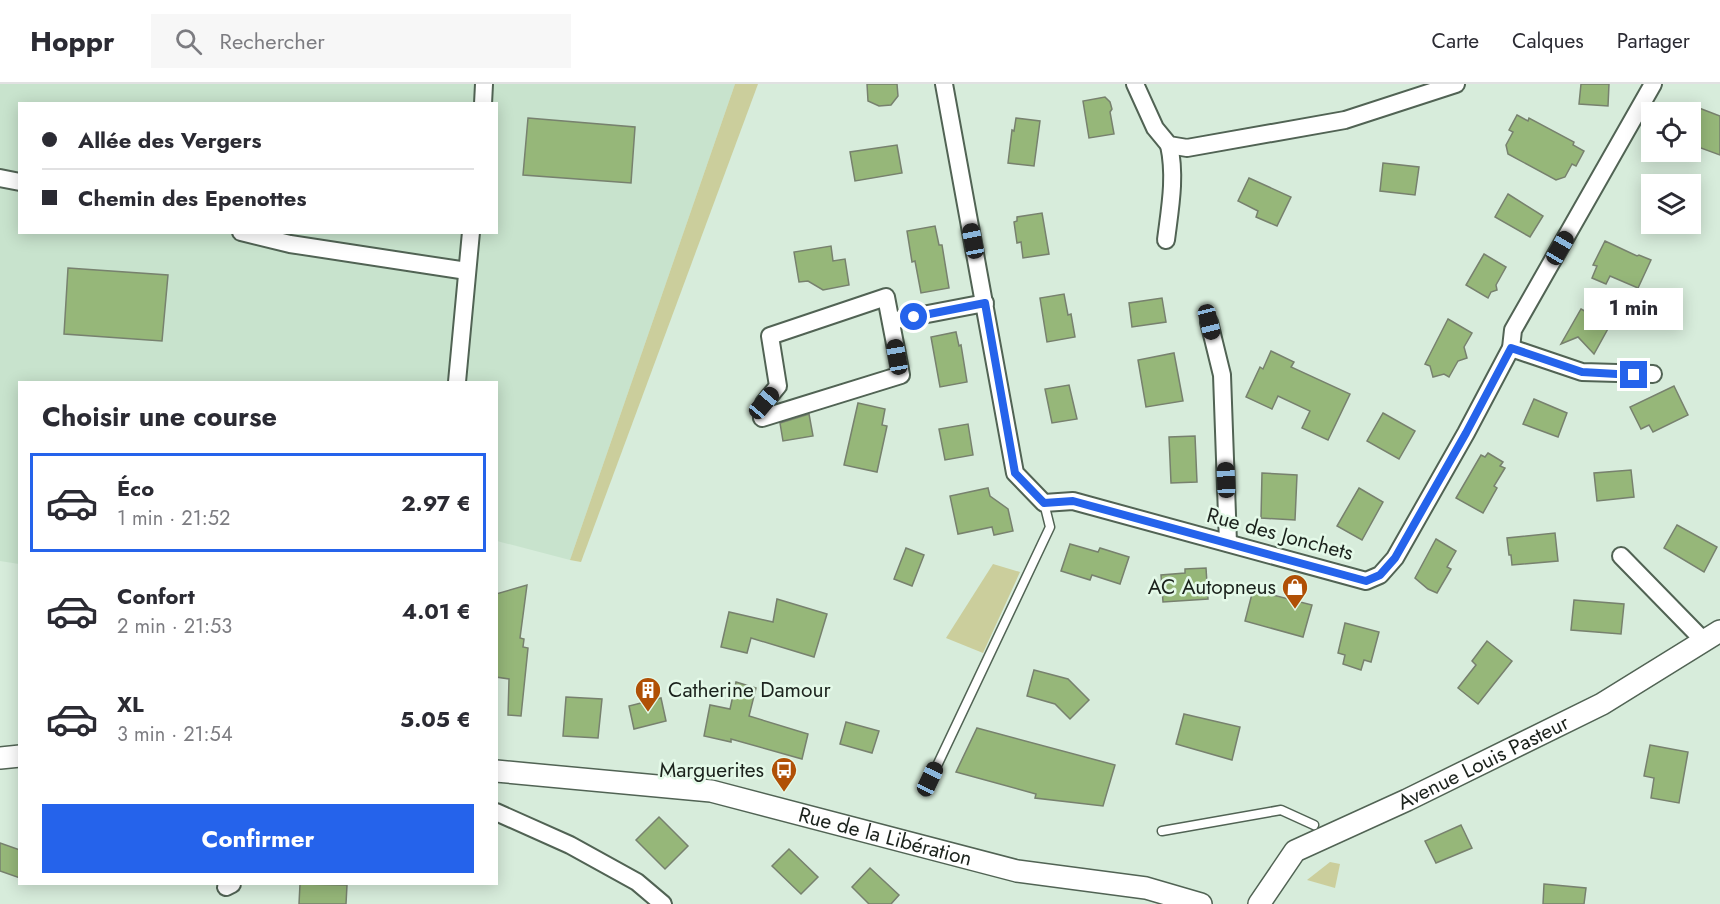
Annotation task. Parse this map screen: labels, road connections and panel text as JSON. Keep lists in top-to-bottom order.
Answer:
{
  "streets": {
    "street": ["Rue des Jonchets", "Avenue Louis Pasteur", "Rue de la Libération"]
  },
  "places": {
    "shop": ["AC Autopneus"],
    "building": ["Catherine Damour"],
    "bus stop": ["Marguerites"]
  },
  "page": {
    "header": "Hoppr",
    "search": "Rechercher",
    "nav": ["Carte", "Calques", "Partager"],
    "banner": ["Allée des Vergers", "Chemin des Epenottes"],
    "bubble": "1 min",
    "heading": "Choisir une course",
    "list": [
      {
        "name": "Éco",
        "note": "1 min · 21:52",
        "value": "2.97 €"
      },
      {
        "name": "Confort",
        "note": "2 min · 21:53",
        "value": "4.01 €"
      },
      {
        "name": "XL",
        "note": "3 min · 21:54",
        "value": "5.05 €"
      }
    ],
    "buttons": "Confirmer"
  }
}
